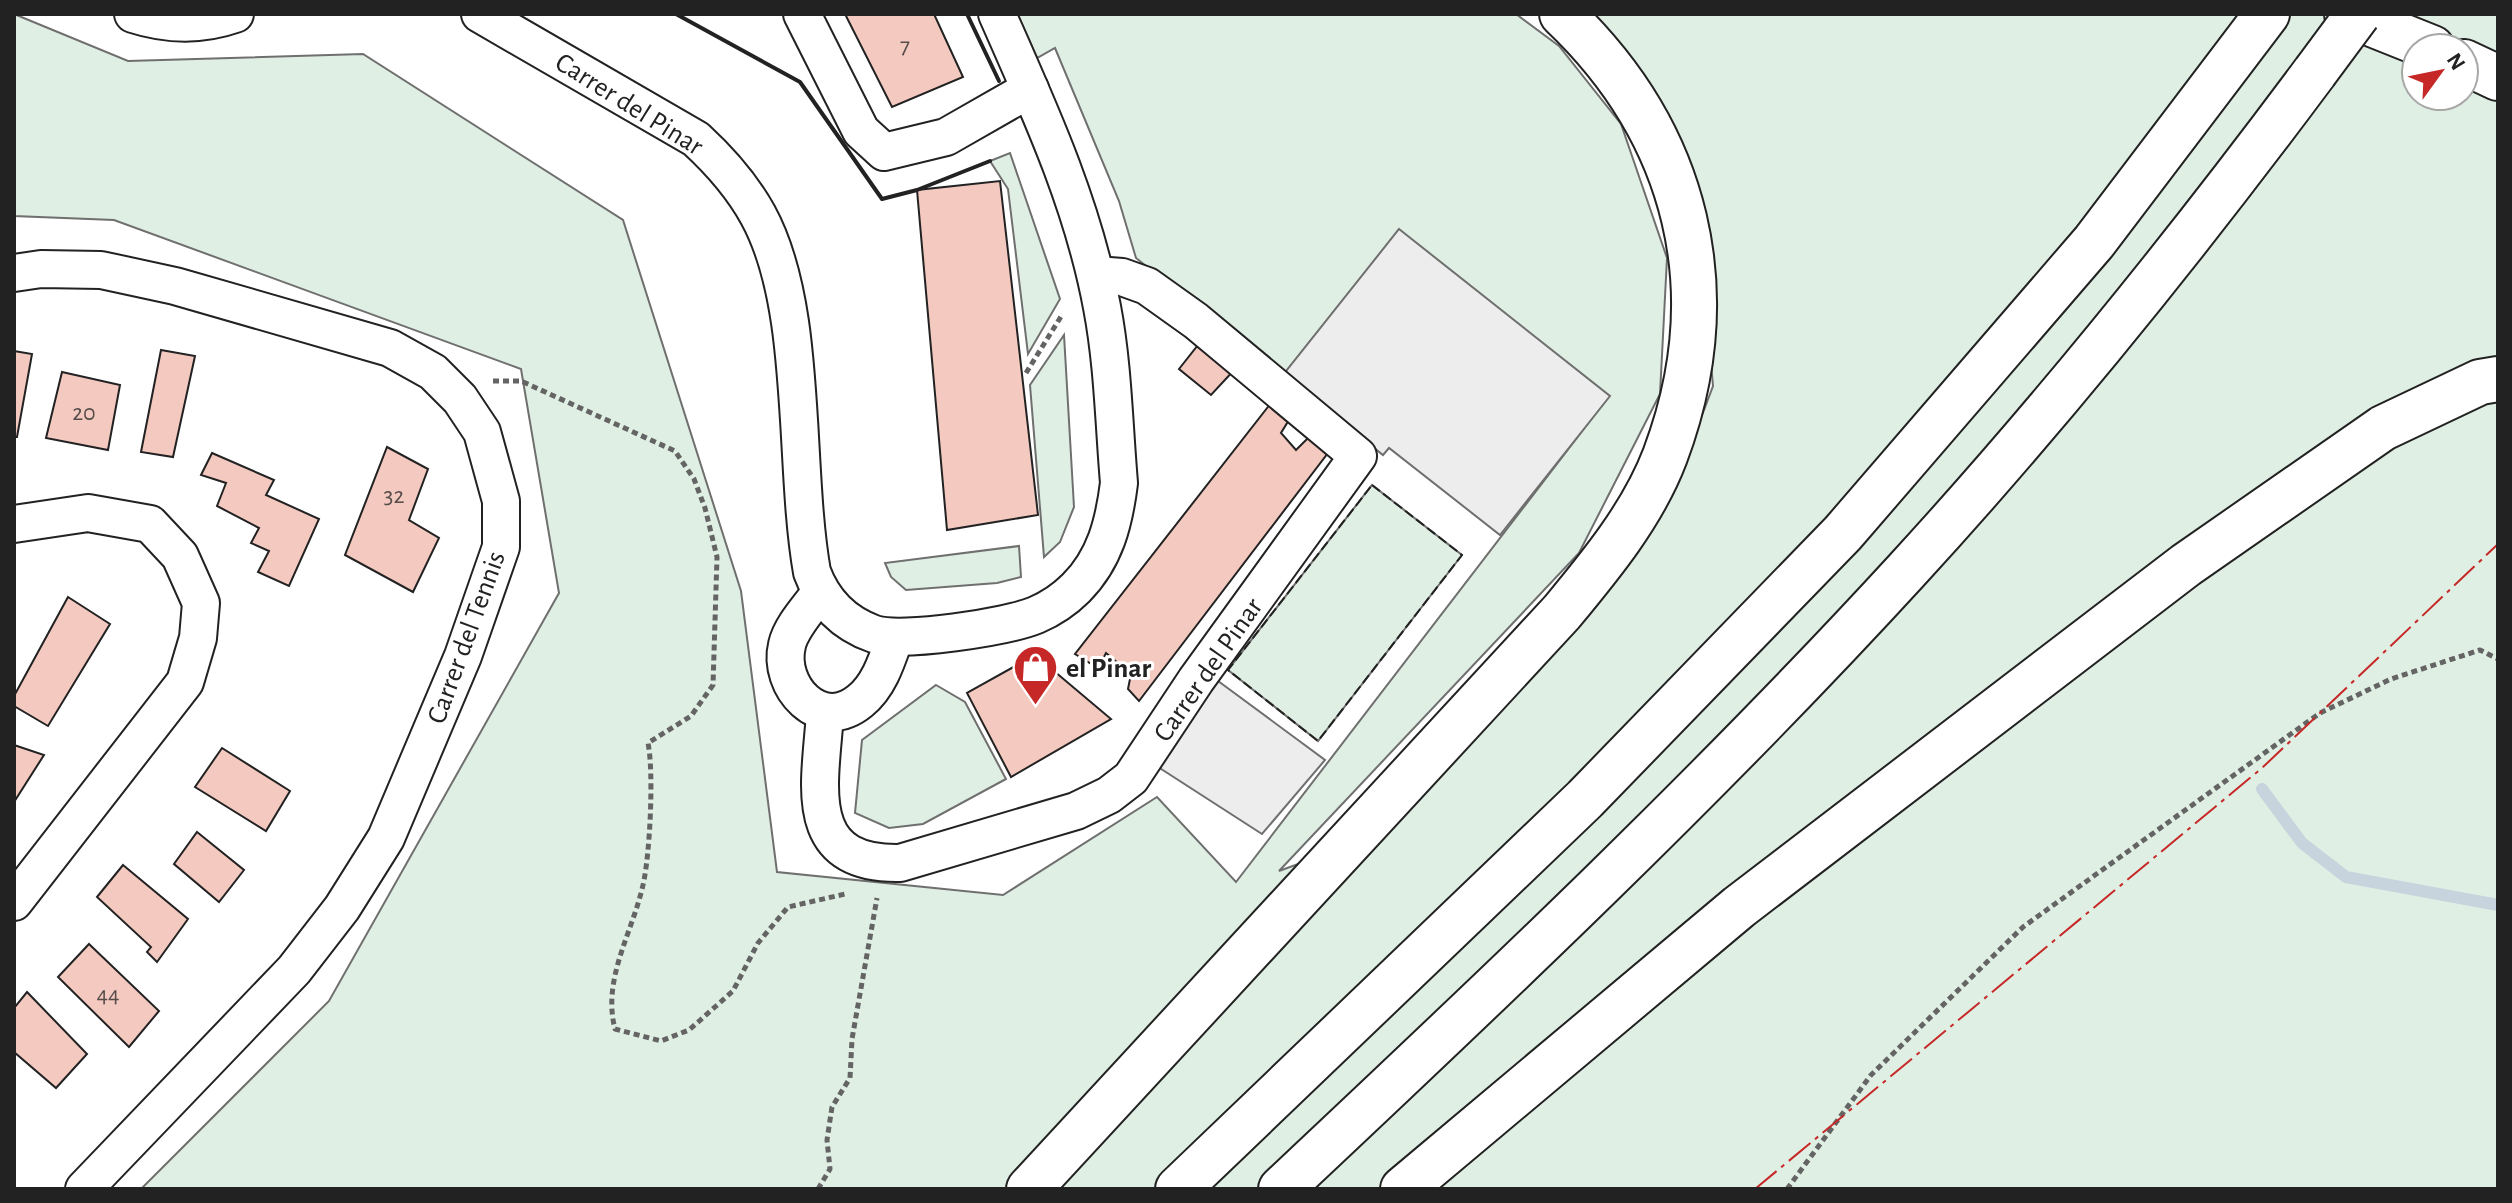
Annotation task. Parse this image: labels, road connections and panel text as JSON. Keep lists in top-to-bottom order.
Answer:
{
  "streets": {
    "street": ["Carrer del Pinar", "Carrer del Tennis"]
  },
  "places": {
    "shop": ["el Pinar"]
  },
  "house_numbers": [
    "7",
    "20",
    "32",
    "44"
  ],
  "north": "top right"
}
